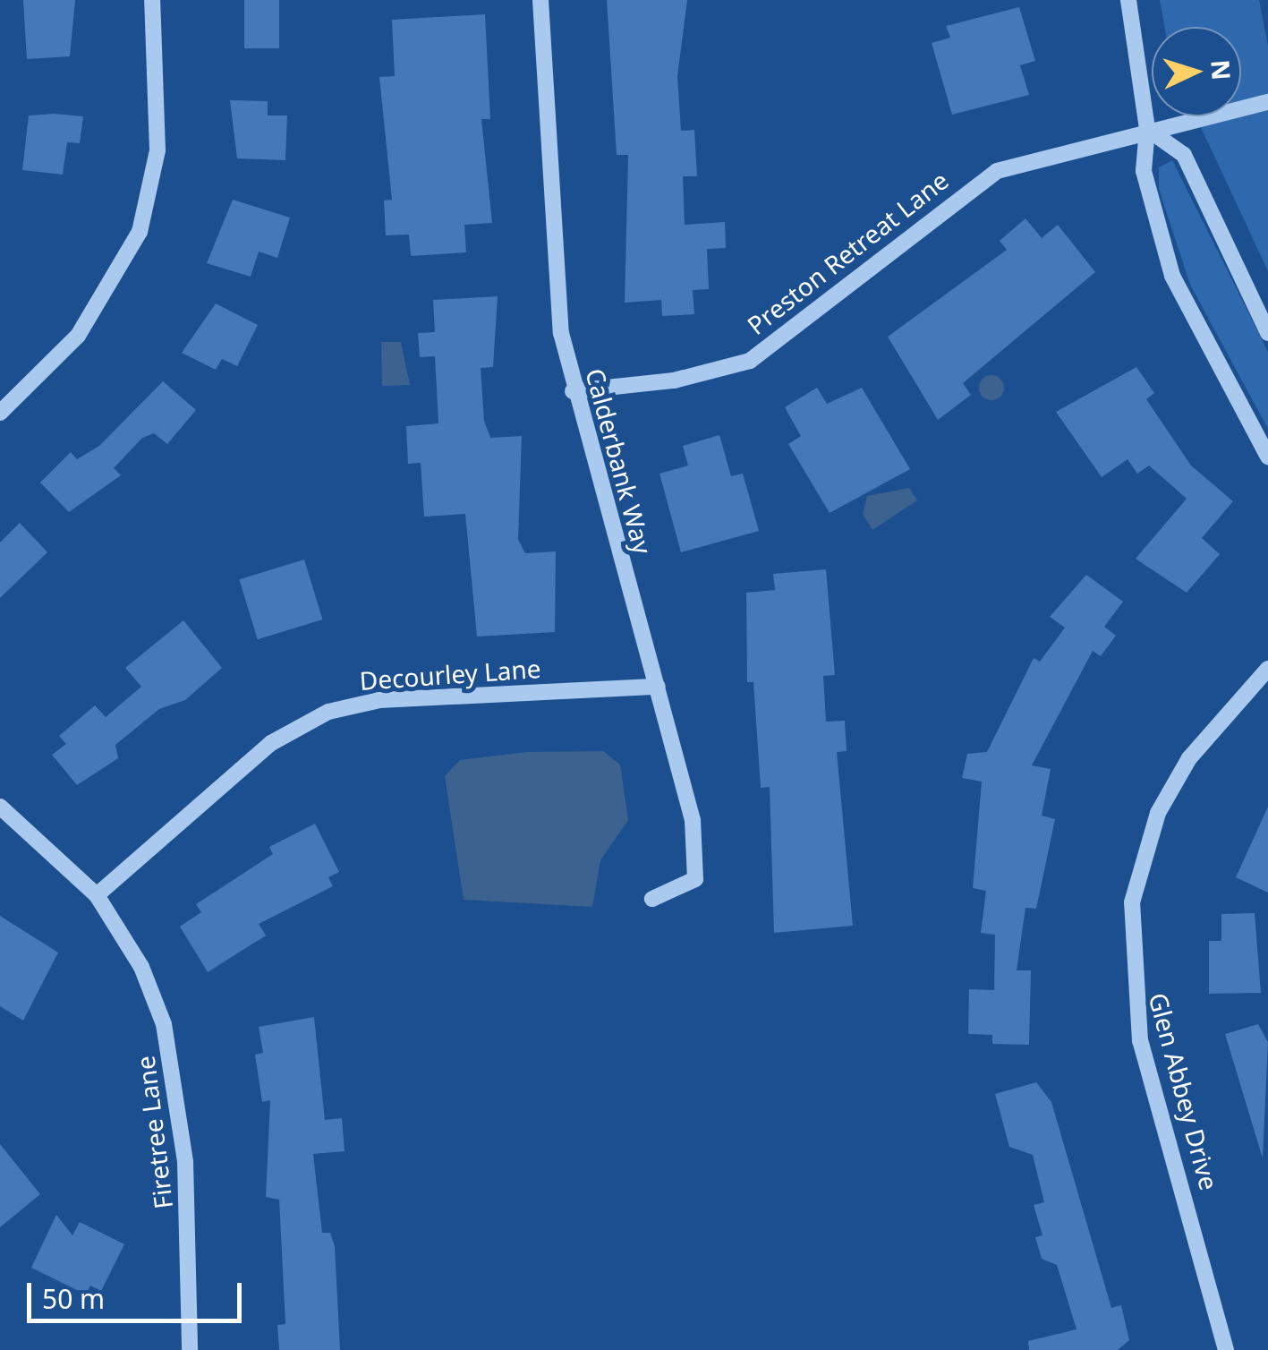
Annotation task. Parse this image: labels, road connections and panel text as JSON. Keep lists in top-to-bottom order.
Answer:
{
  "streets": {
    "street": [
      "Preston Retreat Lane",
      "Calderbank Way",
      "Decourley Lane",
      "Glen Abbey Drive",
      "Firetree Lane"
    ]
  },
  "crossings": [
    ["Preston Retreat Lane", "Calderbank Way"],
    ["Calderbank Way", "Decourley Lane"],
    ["Decourley Lane", "Firetree Lane"]
  ],
  "scale_bar": "50 m",
  "north": "right"
}
